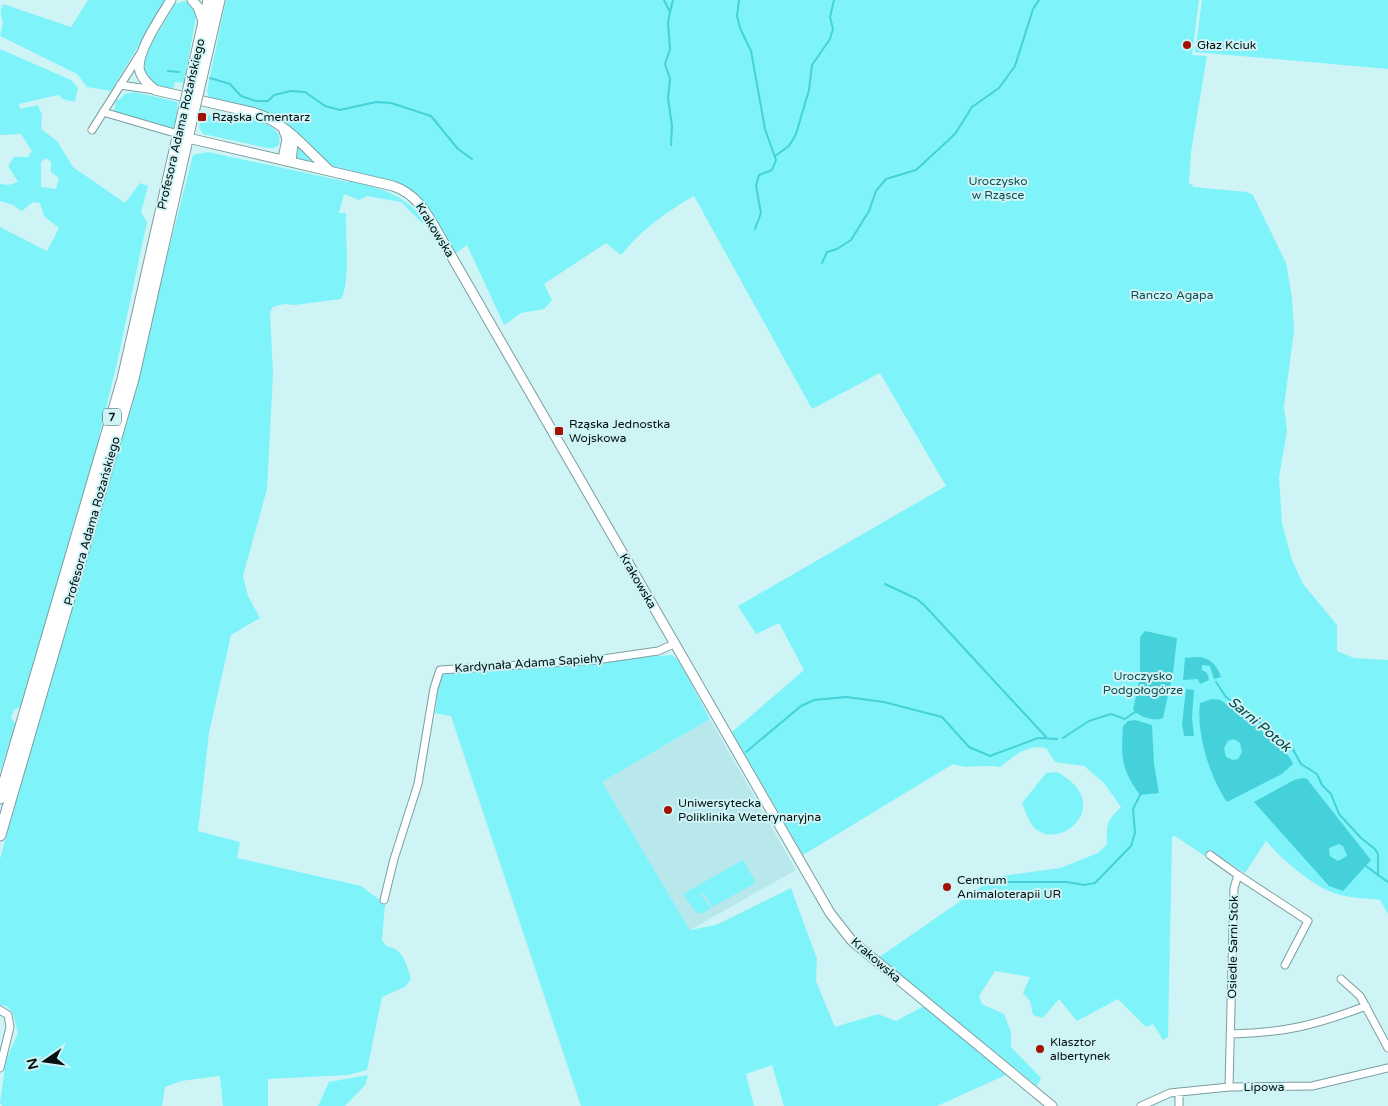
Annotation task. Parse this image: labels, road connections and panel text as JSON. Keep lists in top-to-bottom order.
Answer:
{
  "streets": {
    "main road": ["Profesora Adama Rożańskiego", "7"],
    "street": [
      "Krakowska",
      "Kardynała Adama Sapiehy",
      "Osiedle Sarni Stok",
      "Lipowa"
    ]
  },
  "crossings": [
    ["Profesora Adama Rożańskiego", "Krakowska"],
    ["Krakowska", "Kardynała Adama Sapiehy"],
    ["Osiedle Sarni Stok", "Lipowa"]
  ],
  "water": ["Sarni Potok"],
  "parks": ["Uroczysko w Rząsce", "Ranczo Agapa", "Uroczysko Podgołogórze"],
  "places": {
    "other": [
      "Głaz Kciuk",
      "Uniwersytecka Poliklinika Weterynaryjna",
      "Centrum Animaloterapii UR",
      "Klasztor albertynek"
    ],
    "transit": ["Rząska Cmentarz", "Rząska Jednostka Wojskowa"]
  },
  "north": "left"
}
